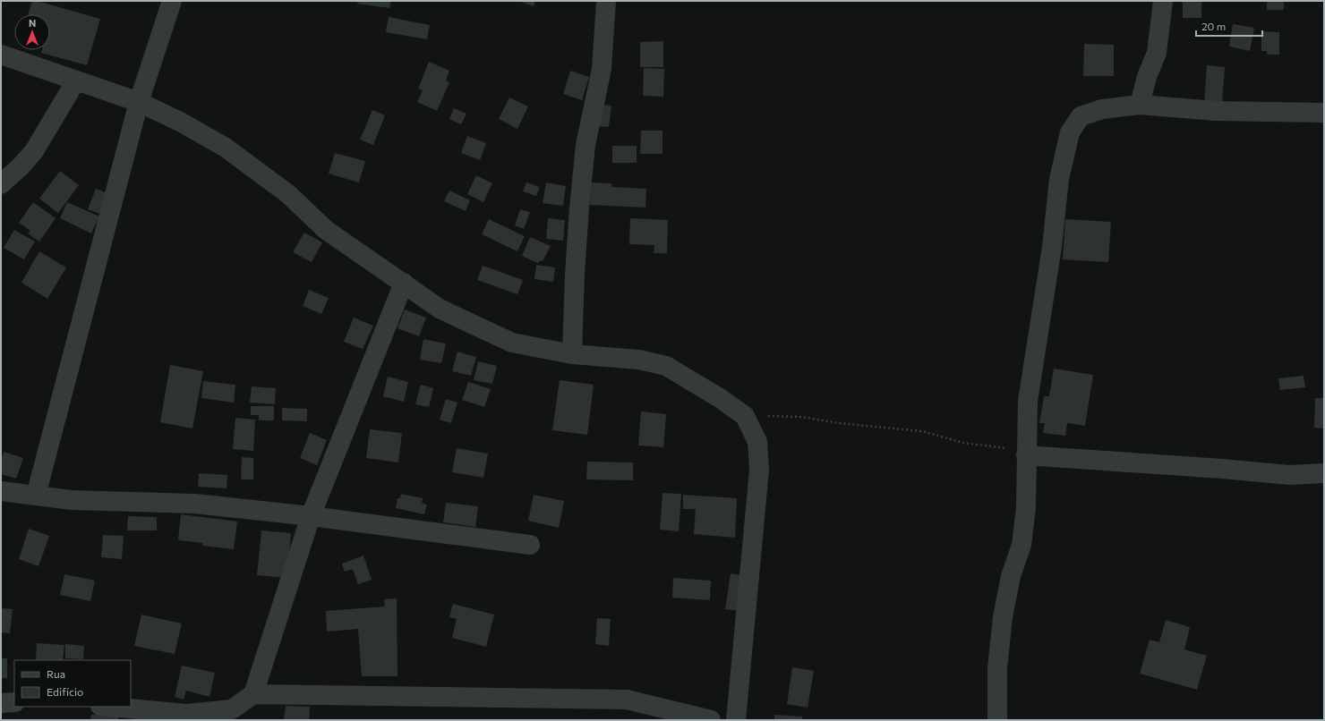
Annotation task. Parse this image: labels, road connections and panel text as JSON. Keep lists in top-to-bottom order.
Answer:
{
  "legend": ["Rua", "Edifício"],
  "scale_bar": "20 m",
  "north": "top"
}
